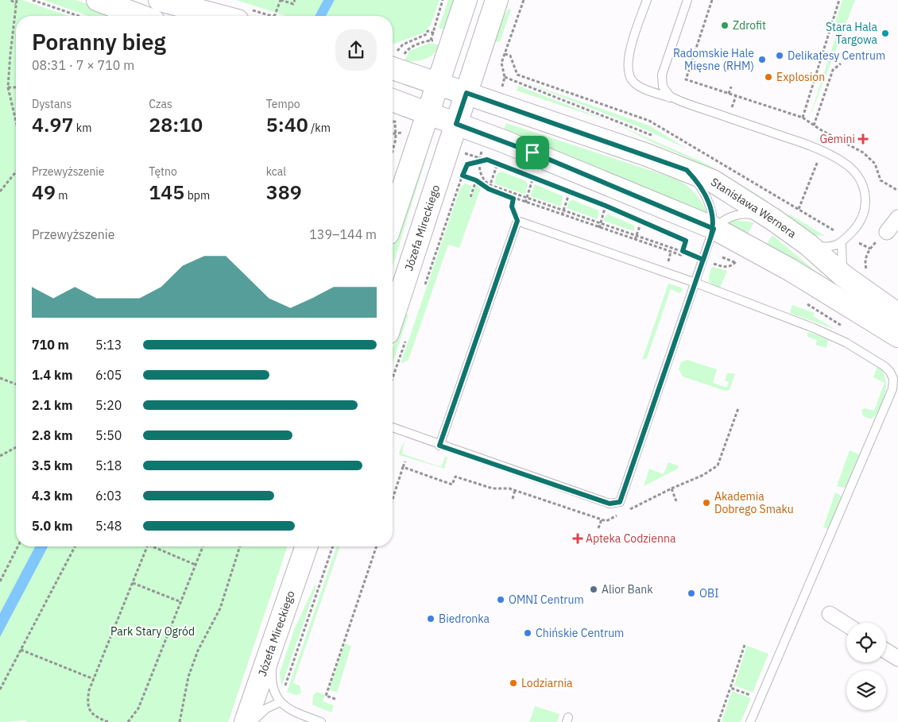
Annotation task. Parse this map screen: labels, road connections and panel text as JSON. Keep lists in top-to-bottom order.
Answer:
{
  "streets": {
    "street": ["Stanisława Wernera", "Józefa Mireckiego"]
  },
  "crossings": [
    ["Stanisława Wernera", "Józefa Mireckiego"]
  ],
  "parks": ["Park Stary Ogród"],
  "places": {
    "other": [
      "Zdrofit",
      "Stara Hala Targowa",
      "Delikatesy Centrum",
      "Radomskie Hale Mięsne (RHM)",
      "Explosion",
      "Akademia Dobrego Smaku",
      "Alior Bank",
      "OBI",
      "OMNI Centrum",
      "Biedronka",
      "Chińskie Centrum",
      "Lodziarnia"
    ],
    "health": ["Gemini", "Apteka Codzienna"]
  },
  "page": {
    "heading": ["Poranny bieg", "08:31 · 7 × 710 m"],
    "stats": [
      ["Dystans", "4.97 km"],
      ["Czas", "28:10"],
      ["Tempo", "5:40 /km"],
      ["Przewyższenie", "49 m"],
      ["Tętno", "145 bpm"],
      ["kcal", "389"]
    ],
    "chart": ["Przewyższenie", "139–144 m"],
    "list": [
      {
        "name": "710 m",
        "note": "5:13"
      },
      {
        "name": "1.4 km",
        "note": "6:05"
      },
      {
        "name": "2.1 km",
        "note": "5:20"
      },
      {
        "name": "2.8 km",
        "note": "5:50"
      },
      {
        "name": "3.5 km",
        "note": "5:18"
      },
      {
        "name": "4.3 km",
        "note": "6:03"
      },
      {
        "name": "5.0 km",
        "note": "5:48"
      }
    ]
  }
}
